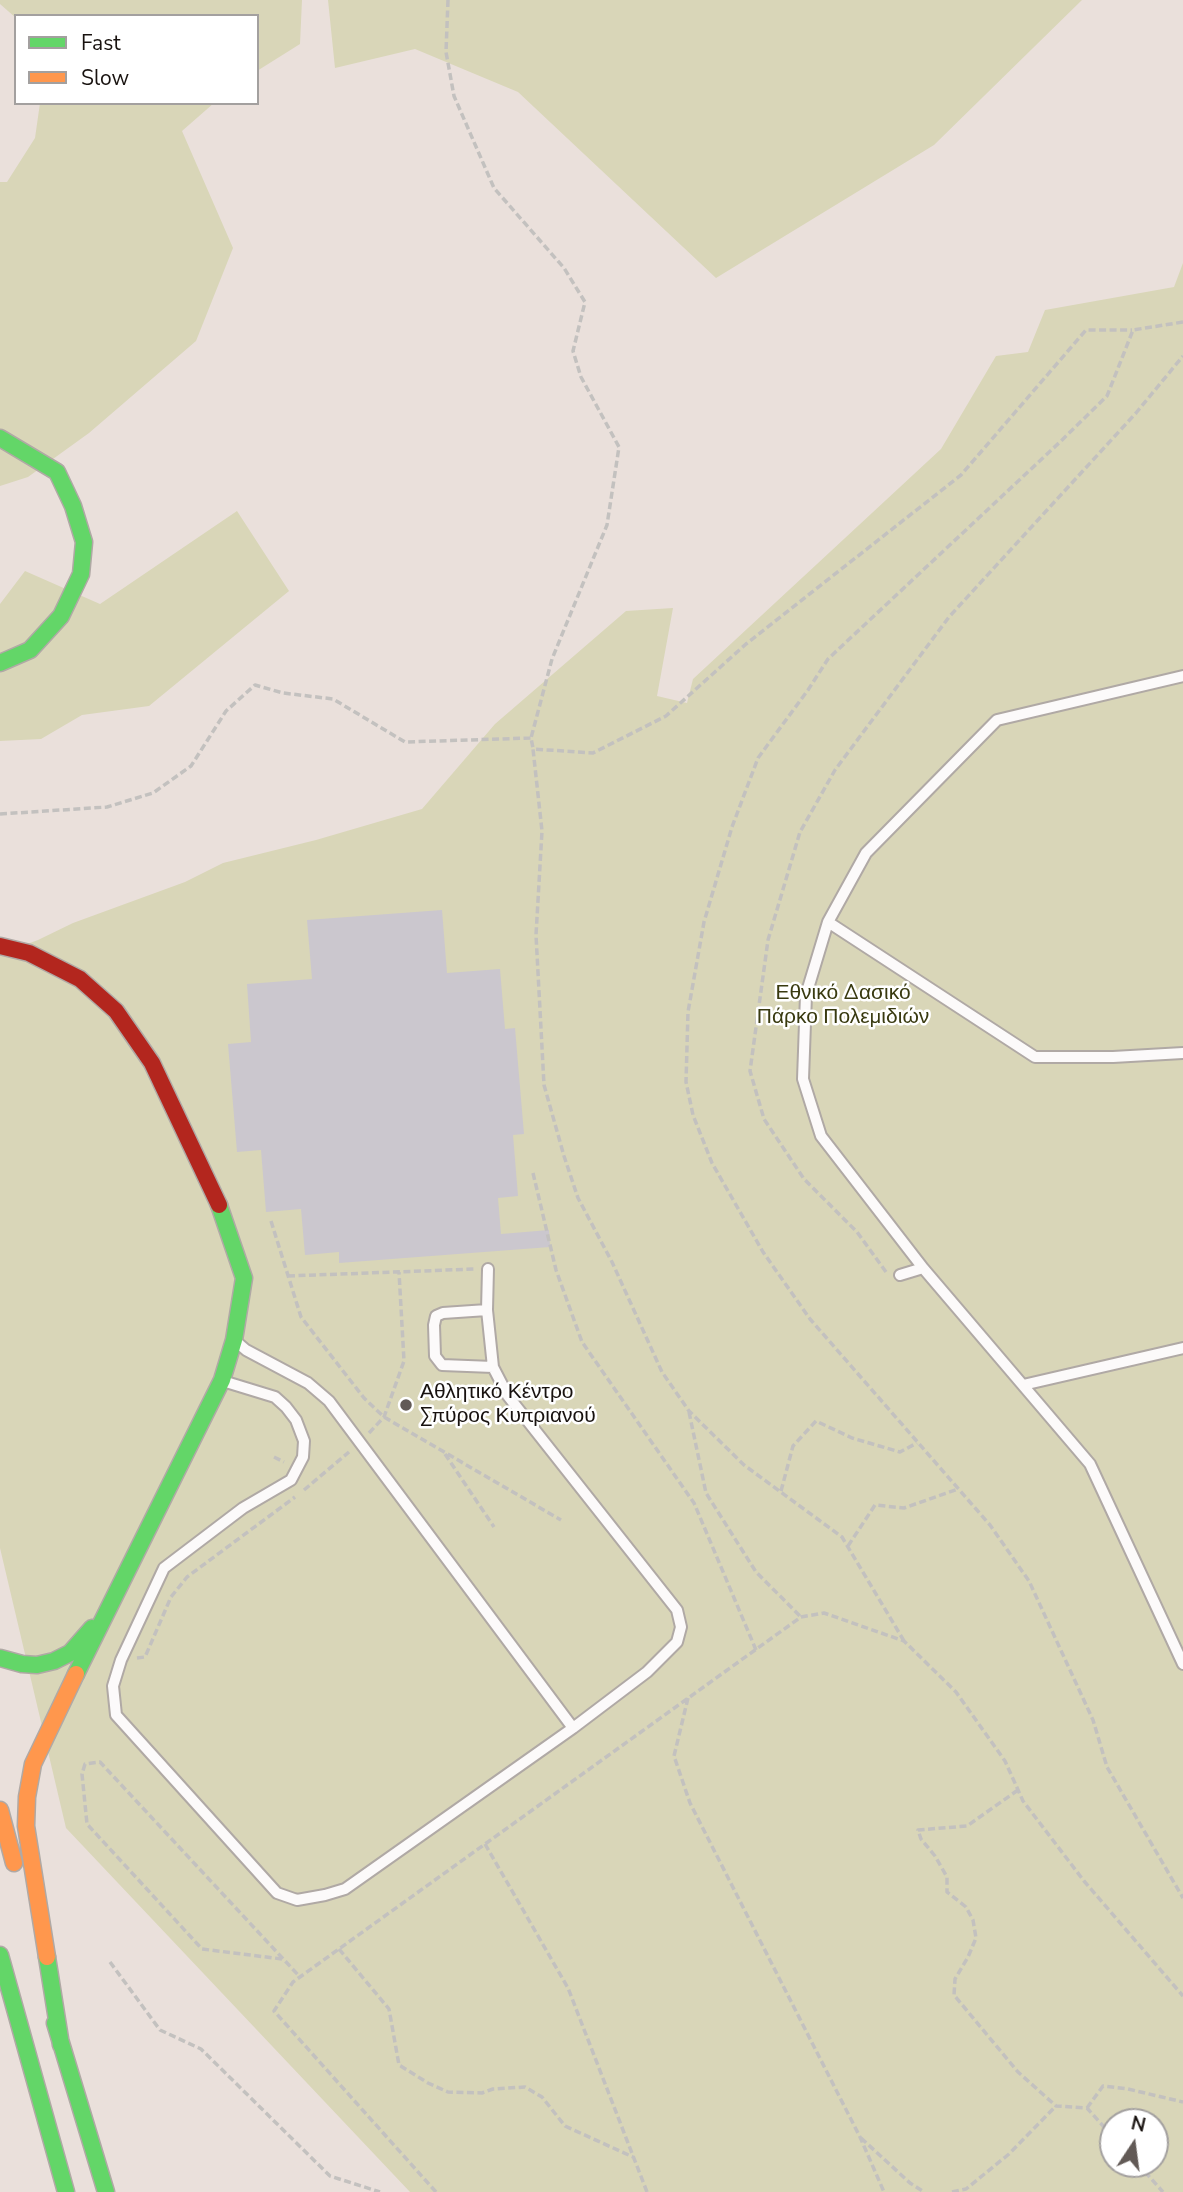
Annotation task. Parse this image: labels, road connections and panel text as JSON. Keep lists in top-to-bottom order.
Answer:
{
  "parks": ["Εθνικό Δασικό Πάρκο Πολεμιδιών"],
  "places": ["Αθλητικό Κέντρο Σπύρος Κυπριανού"],
  "legend": ["Fast", "Slow"],
  "north": "top"
}
